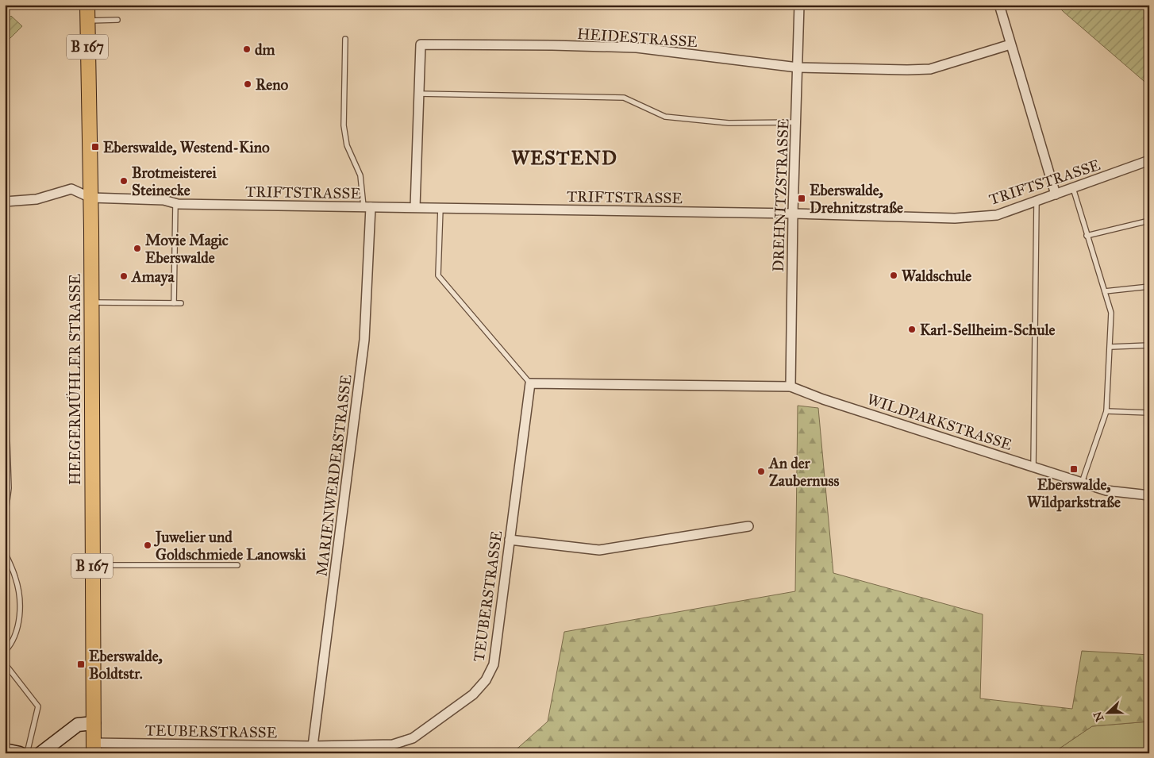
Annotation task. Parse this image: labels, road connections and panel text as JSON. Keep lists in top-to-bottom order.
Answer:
{
  "streets": {
    "main road": ["B 167", "HEEGERMÜHLER STRASSE"],
    "street": [
      "HEIDESTRASSE",
      "TRIFTSTRASSE",
      "DREHNITZSTRASSE",
      "WILDPARKSTRASSE",
      "MARIENWERDERSTRASSE",
      "TEUBERSTRASSE"
    ]
  },
  "crossings": [
    ["HEIDESTRASSE", "TRIFTSTRASSE"],
    ["HEIDESTRASSE", "DREHNITZSTRASSE"],
    ["TRIFTSTRASSE", "DREHNITZSTRASSE"],
    ["TRIFTSTRASSE", "HEEGERMÜHLER STRASSE"],
    ["TRIFTSTRASSE", "MARIENWERDERSTRASSE"],
    ["DREHNITZSTRASSE", "WILDPARKSTRASSE"],
    ["HEEGERMÜHLER STRASSE", "TEUBERSTRASSE"],
    ["MARIENWERDERSTRASSE", "TEUBERSTRASSE"]
  ],
  "districts": ["WESTEND"],
  "places": {
    "other": [
      "dm",
      "Reno",
      "Brotmeisterei Steinecke",
      "Movie Magic Eberswalde",
      "Waldschule",
      "Amaya",
      "Karl-Sellheim-Schule",
      "An der Zaubernuss",
      "Juwelier und Goldschmiede Lanowski"
    ],
    "transit": [
      "Eberswalde, Westend-Kino",
      "Eberswalde, Drehnitzstraße",
      "Eberswalde, Wildparkstraße",
      "Eberswalde, Boldtstr."
    ]
  },
  "north": "left"
}
